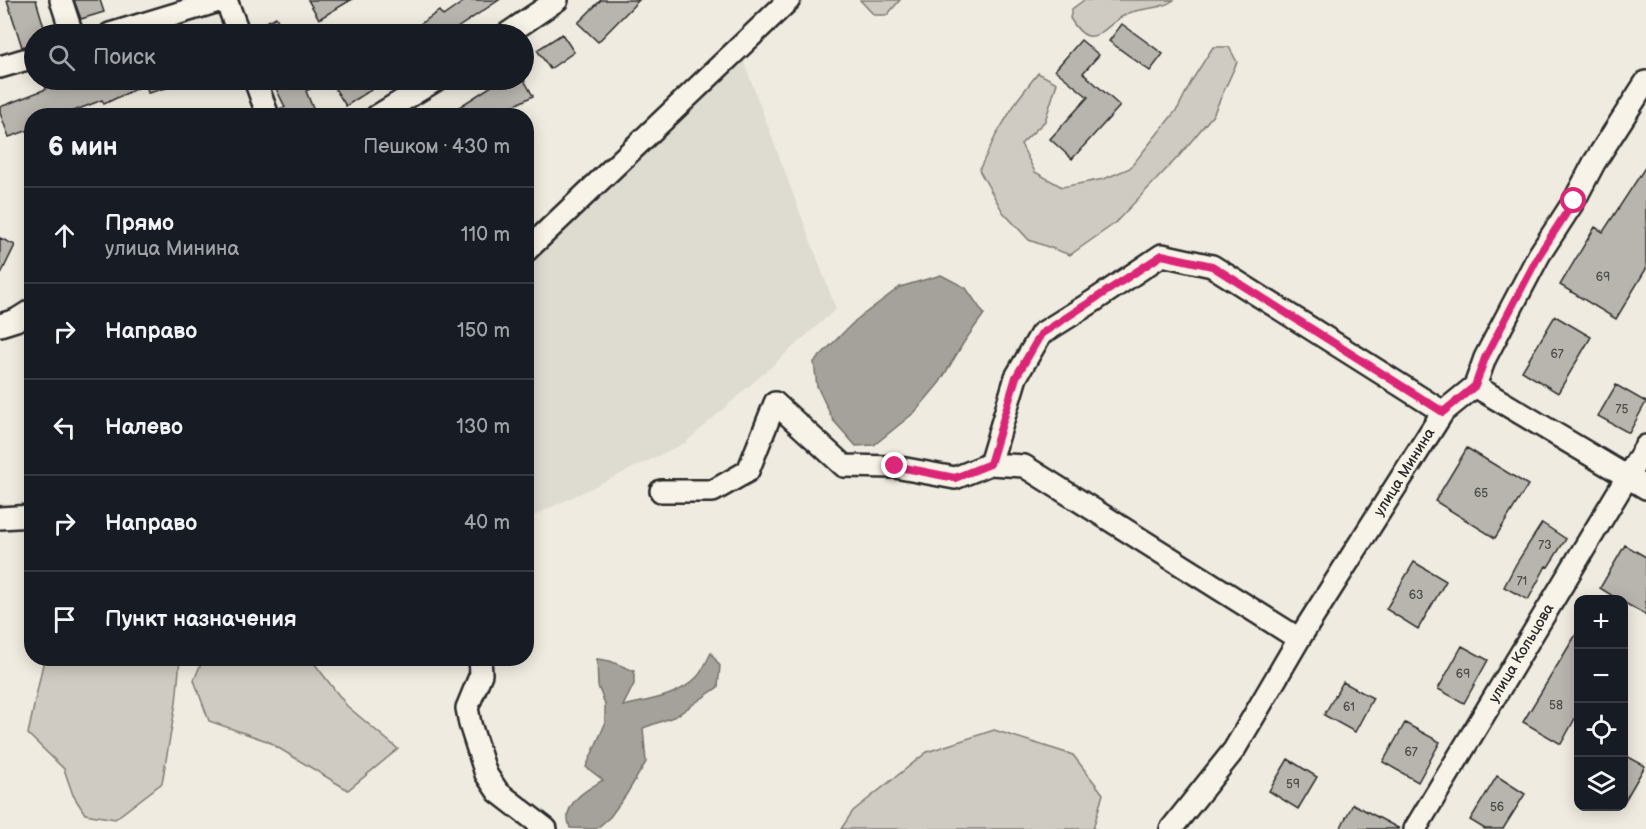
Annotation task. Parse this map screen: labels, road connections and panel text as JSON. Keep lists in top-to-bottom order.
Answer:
{
  "streets": {
    "street": ["улица Минина", "улица Кольцова"]
  },
  "house_numbers": [
    "69",
    "67",
    "75",
    "65",
    "73",
    "71",
    "63",
    "69",
    "58",
    "61",
    "67",
    "59",
    "56"
  ],
  "page": {
    "search": "Поиск",
    "heading": ["6 мин", "Пешком · 430 m"],
    "list": [
      ["Прямо", "улица Минина", "110 m"],
      ["Направо", "150 m"],
      ["Налево", "130 m"],
      ["Направо", "40 m"],
      "Пункт назначения"
    ],
    "map_buttons": ["+", "−"]
  }
}
